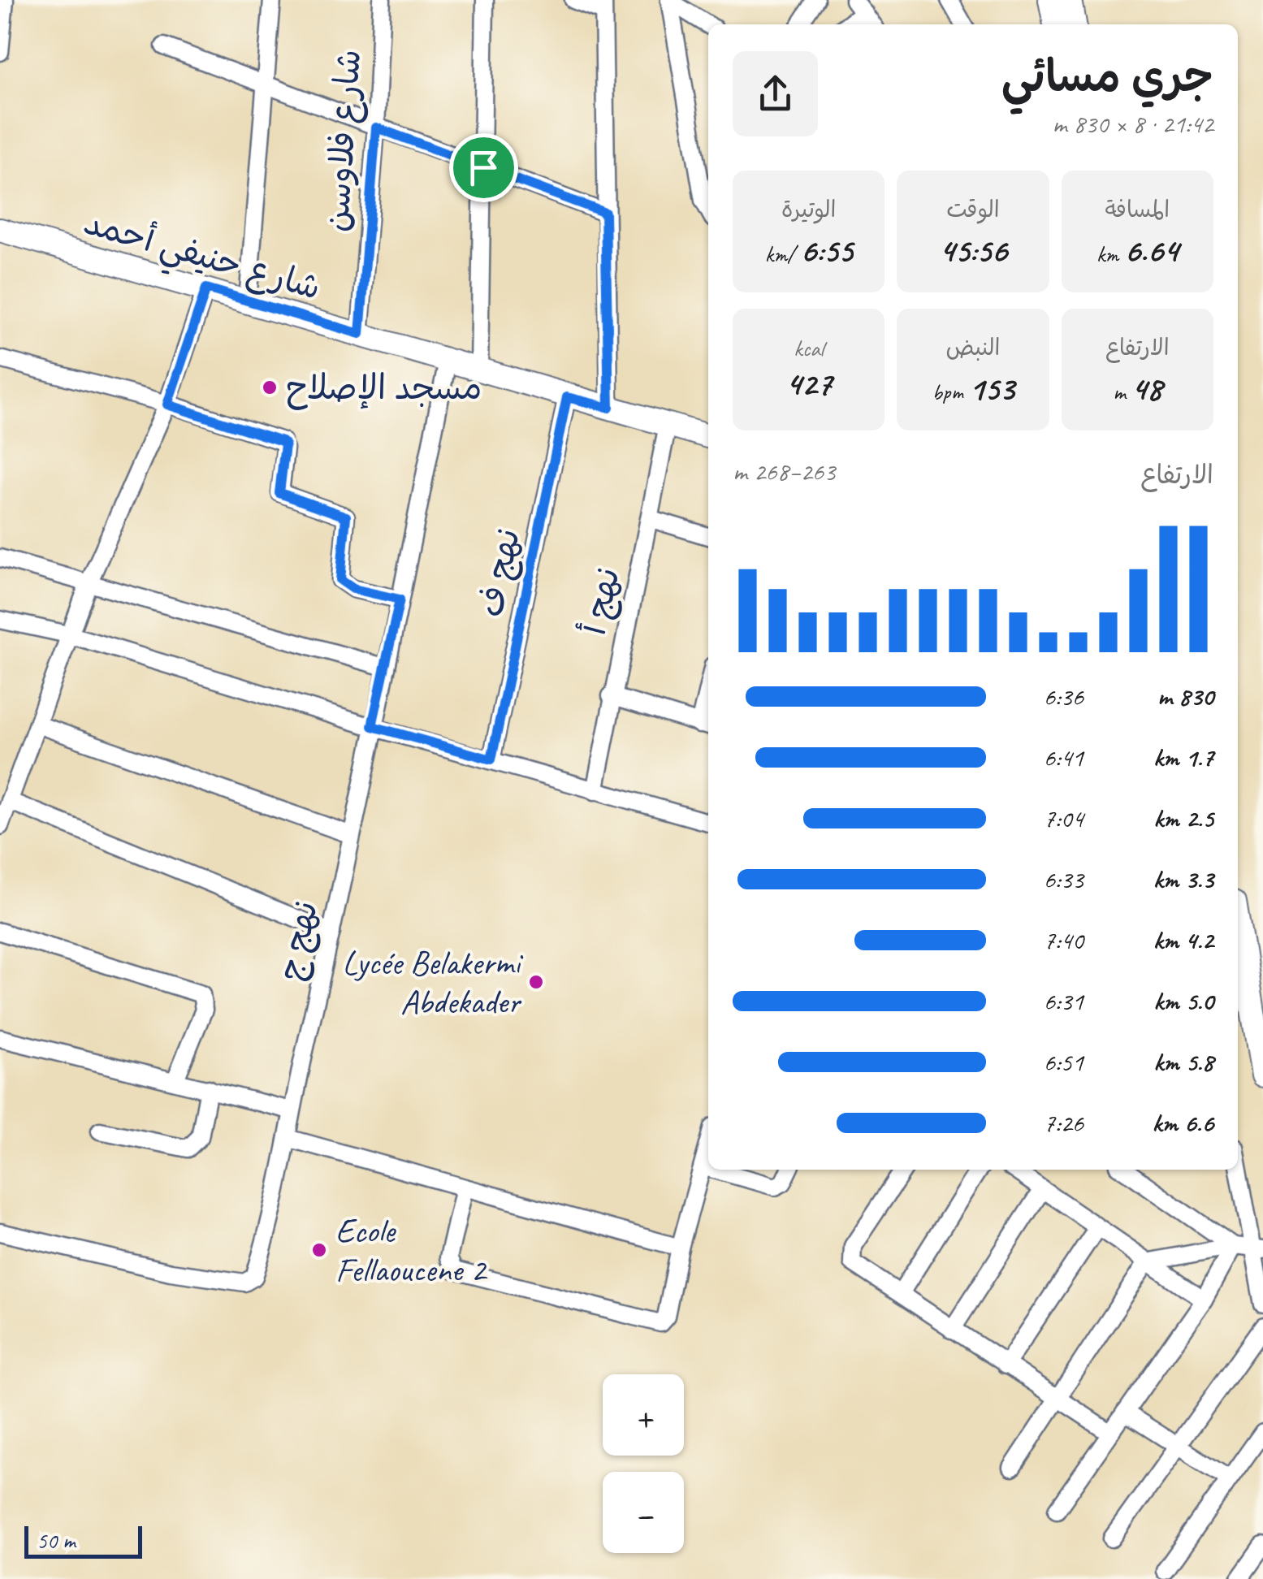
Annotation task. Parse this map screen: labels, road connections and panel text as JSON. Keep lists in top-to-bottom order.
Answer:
{
  "streets": {
    "street": [
      "شارع فلاوسن",
      "شارع حنيفي أحمد",
      "نهج ف",
      "نهج أ",
      "نهج ج"
    ]
  },
  "crossings": [
    ["شارع فلاوسن", "شارع حنيفي أحمد"],
    ["شارع حنيفي أحمد", "نهج ف"],
    ["شارع حنيفي أحمد", "نهج أ"],
    ["شارع حنيفي أحمد", "نهج ج"]
  ],
  "places": ["مسجد اﻹصلاح", "Lycée Belakermi Abdekader", "Ecole Fellaoucene 2"],
  "scale_bar": "50 m",
  "page": {
    "heading": ["جري مسائي", "21:42 · 8 × 830 m"],
    "stats": [
      ["المسافة", "6.64 km"],
      ["الوقت", "45:56"],
      ["الوتيرة", "6:55 /km"],
      ["الارتفاع", "48 m"],
      ["النبض", "153 bpm"],
      ["kcal", "427"]
    ],
    "chart": ["الارتفاع", "263–268 m"],
    "list": [
      {
        "name": "830 m",
        "note": "6:36"
      },
      {
        "name": "1.7 km",
        "note": "6:41"
      },
      {
        "name": "2.5 km",
        "note": "7:04"
      },
      {
        "name": "3.3 km",
        "note": "6:33"
      },
      {
        "name": "4.2 km",
        "note": "7:40"
      },
      {
        "name": "5.0 km",
        "note": "6:31"
      },
      {
        "name": "5.8 km",
        "note": "6:51"
      },
      {
        "name": "6.6 km",
        "note": "7:26"
      }
    ],
    "map_buttons": ["+", "−"],
    "scale": "50 m"
  }
}
